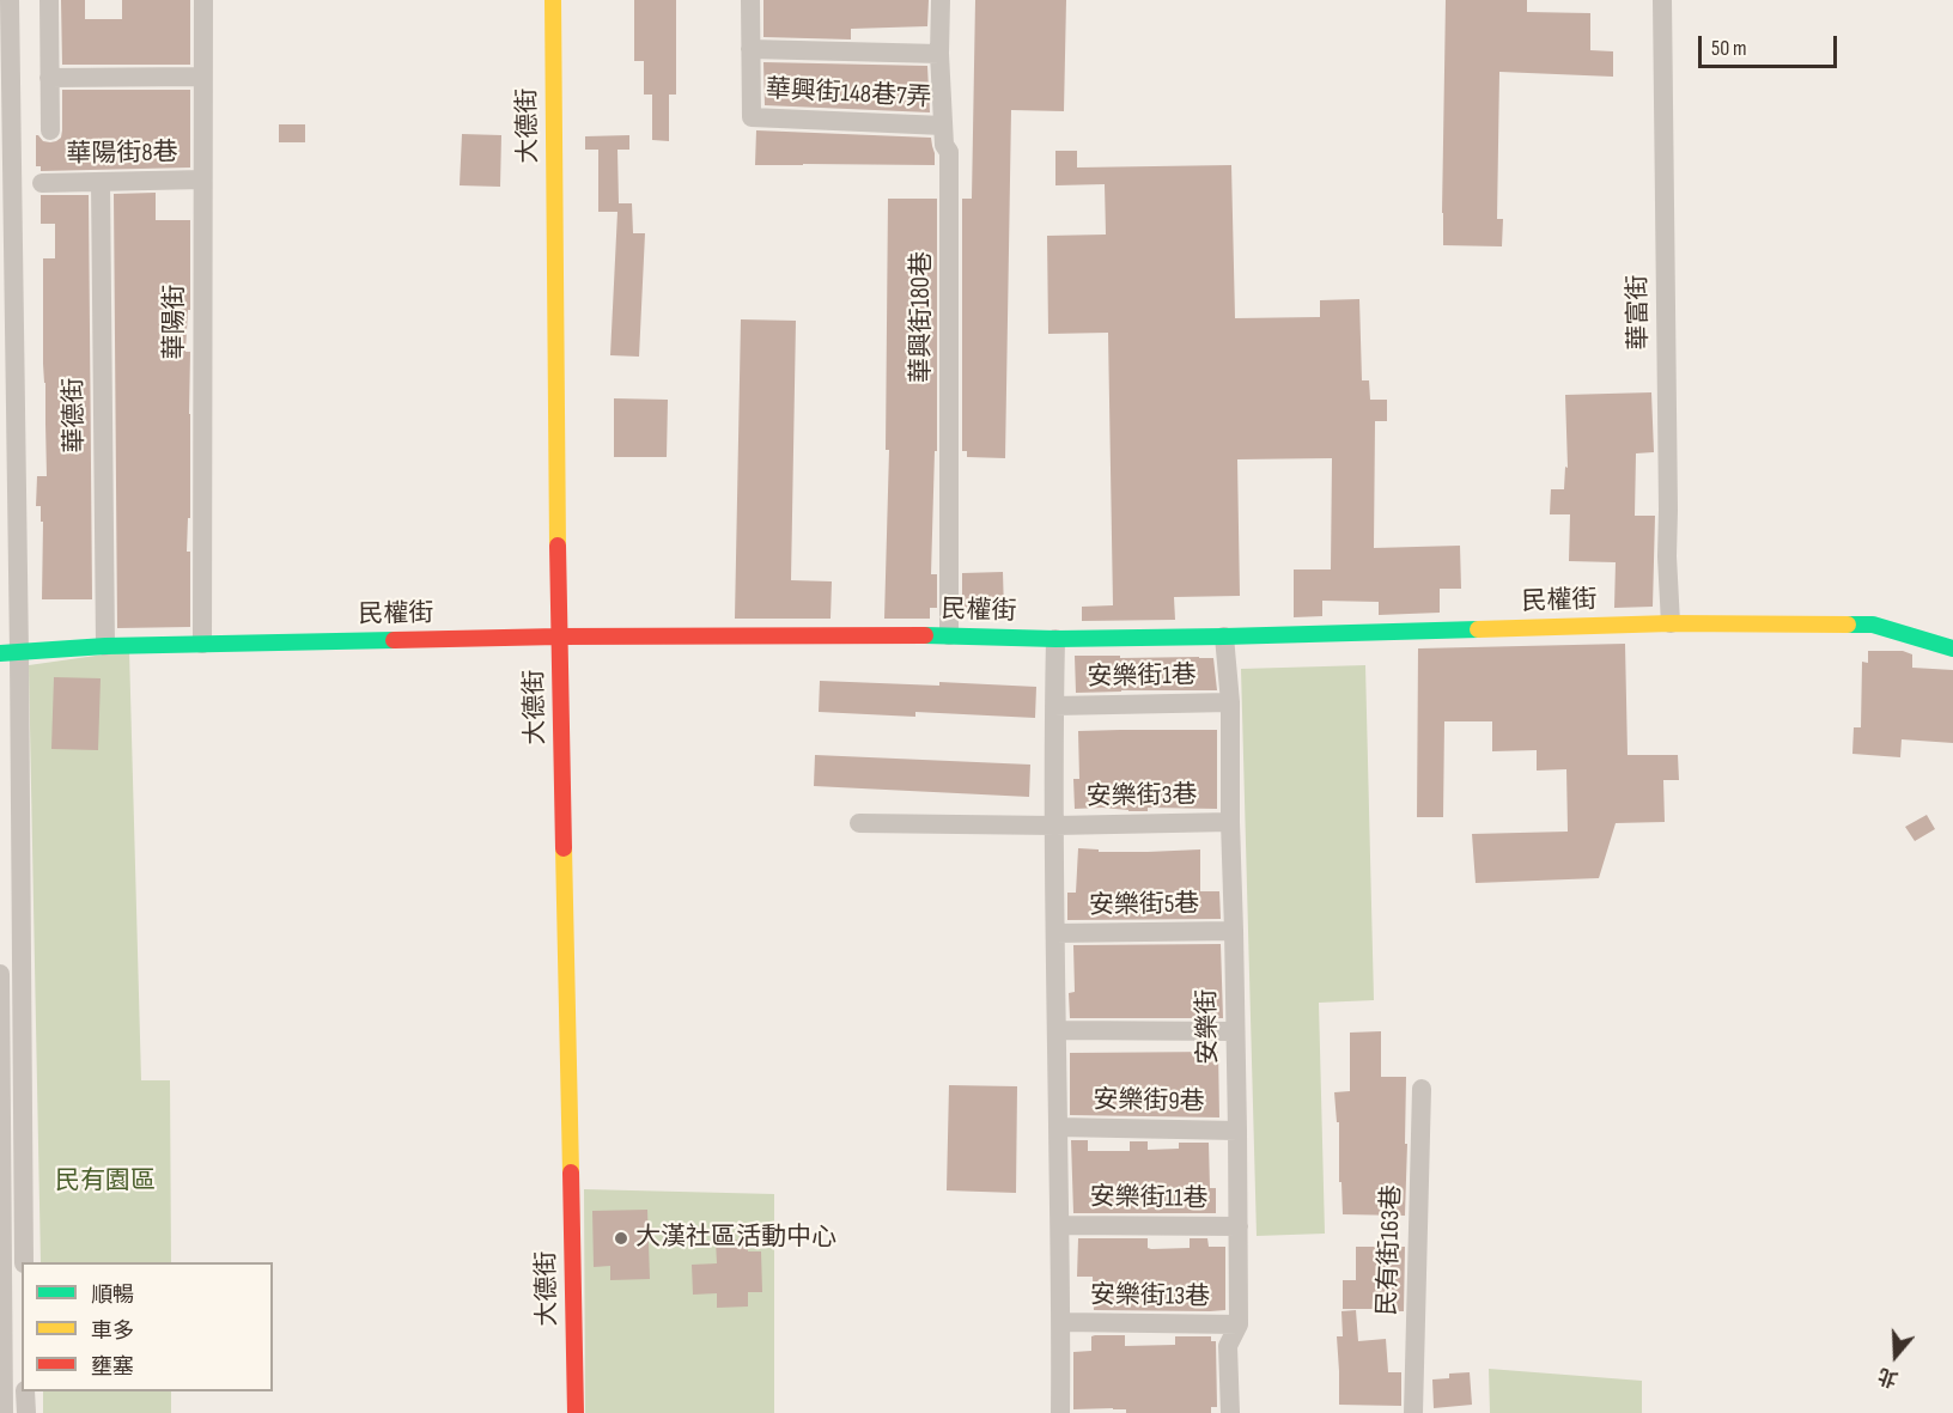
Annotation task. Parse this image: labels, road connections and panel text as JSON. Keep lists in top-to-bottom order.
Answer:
{
  "streets": {
    "street": [
      "華興街148巷7弄",
      "大德街",
      "華陽街8巷",
      "華富街",
      "華興街180巷",
      "華陽街",
      "華德街",
      "民權街",
      "安樂街1巷",
      "安樂街3巷",
      "安樂街5巷",
      "安樂街",
      "安樂街9巷",
      "安樂街11巷",
      "民有街163巷",
      "安樂街13巷"
    ]
  },
  "crossings": [
    ["華興街148巷7弄", "華興街180巷"],
    ["大德街", "民權街"],
    ["華陽街8巷", "華陽街"],
    ["華陽街8巷", "華德街"],
    ["華富街", "民權街"],
    ["華興街180巷", "民權街"],
    ["華陽街", "民權街"],
    ["華德街", "民權街"],
    ["民權街", "安樂街"],
    ["安樂街1巷", "安樂街"],
    ["安樂街3巷", "安樂街"],
    ["安樂街5巷", "安樂街"],
    ["安樂街", "安樂街9巷"],
    ["安樂街", "安樂街11巷"],
    ["安樂街", "安樂街13巷"]
  ],
  "parks": ["民有園區"],
  "places": ["大漢社區活動中心"],
  "legend": ["順暢", "車多", "壅塞"],
  "scale_bar": "50 m",
  "north": "bottom"
}
